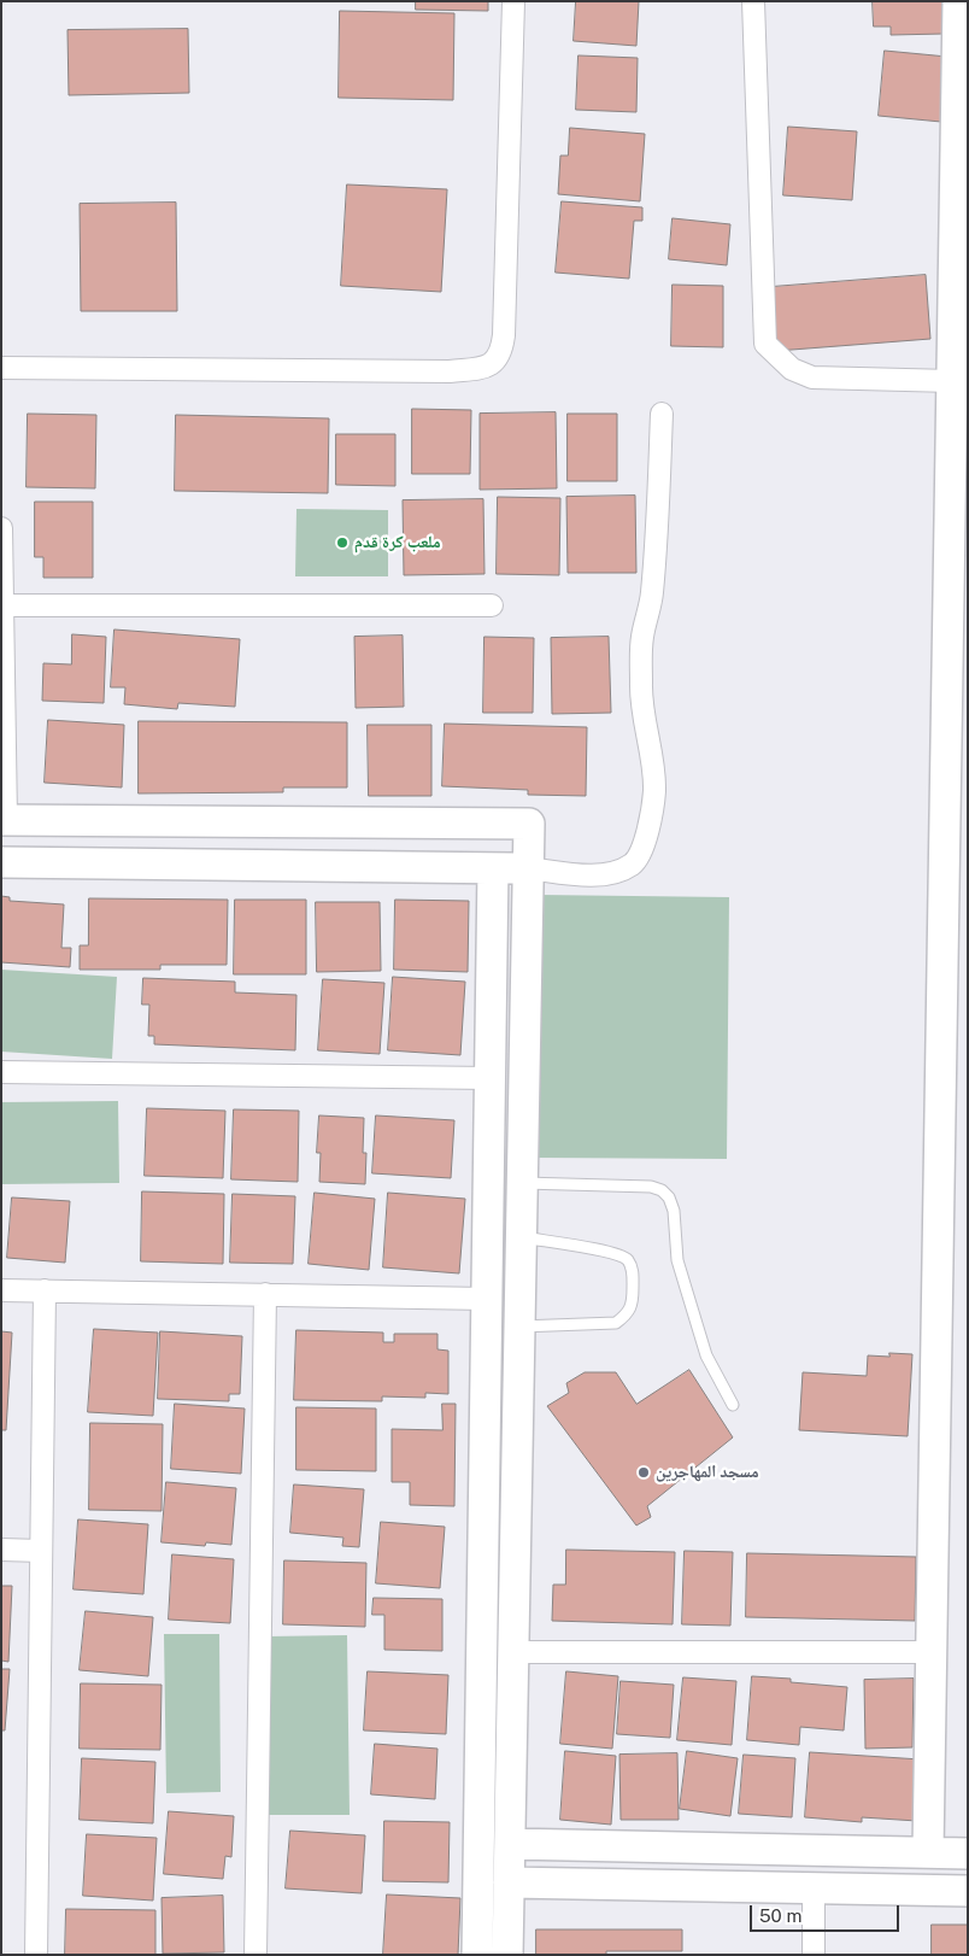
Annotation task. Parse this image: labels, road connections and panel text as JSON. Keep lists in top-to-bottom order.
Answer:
{
  "places": ["ملعب كرة قدم", "مسجد المهاجرين"],
  "scale_bar": "50 m"
}
